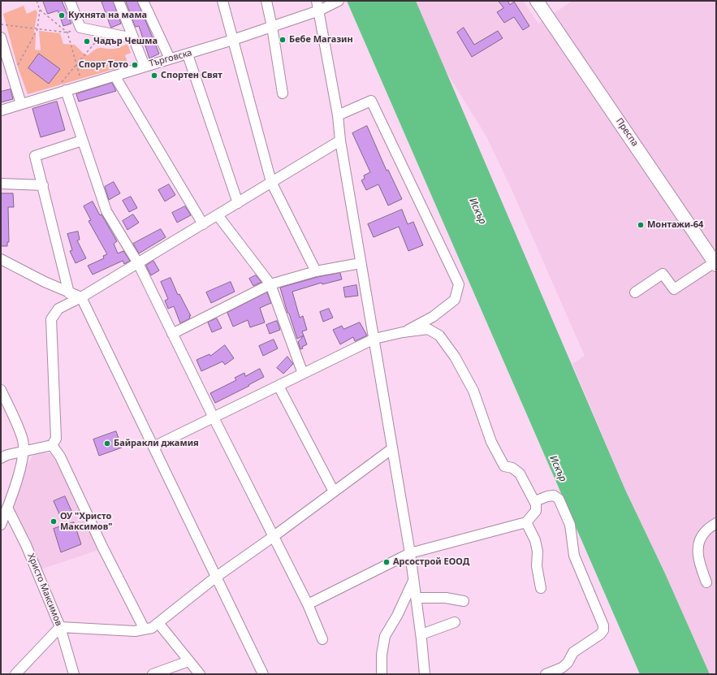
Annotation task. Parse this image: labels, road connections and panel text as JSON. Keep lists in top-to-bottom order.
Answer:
{
  "streets": {
    "main road": ["Преспа"],
    "street": ["Търговска", "Христо Максимов"]
  },
  "water": ["Искър"],
  "places": [
    "Кухнята на мама",
    "Бебе Магазин",
    "Чадър Чешма",
    "Спорт Тото",
    "Спортен Свят",
    "Монтажи-64",
    "Байракли джамия",
    "ОУ \"Христо Максимов\"",
    "Арсострой ЕООД"
  ]
}
